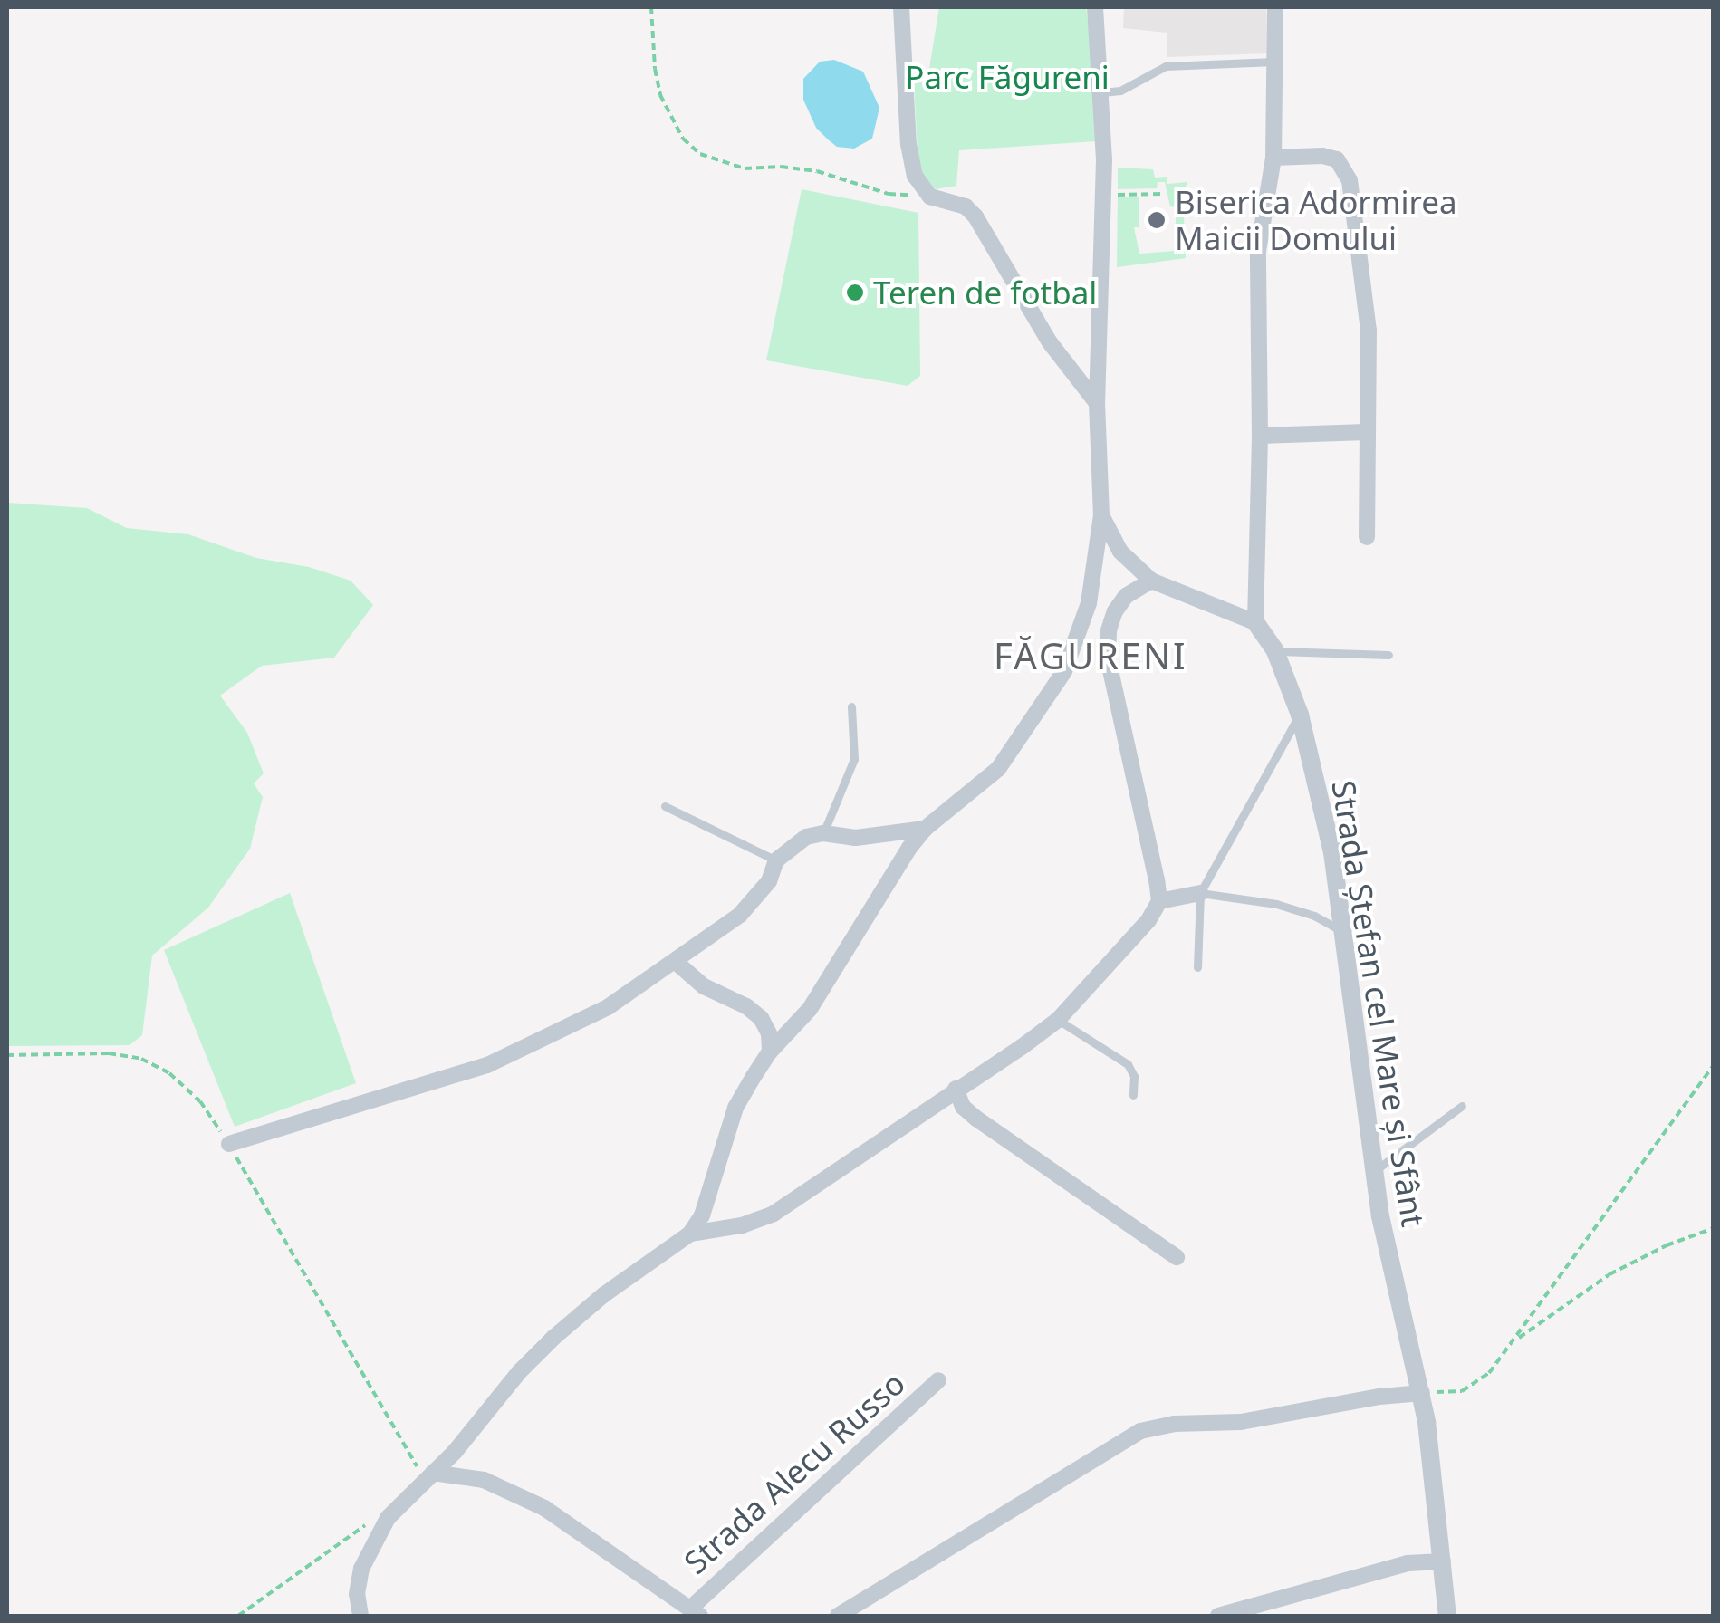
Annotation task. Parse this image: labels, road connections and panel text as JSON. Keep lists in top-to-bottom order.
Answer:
{
  "streets": {
    "street": ["Strada Ștefan cel Mare și Sfânt", "Strada Alecu Russo"]
  },
  "districts": ["FĂGURENI"],
  "parks": ["Parc Făgureni"],
  "places": ["Biserica Adormirea Maicii Domului", "Teren de fotbal"]
}
